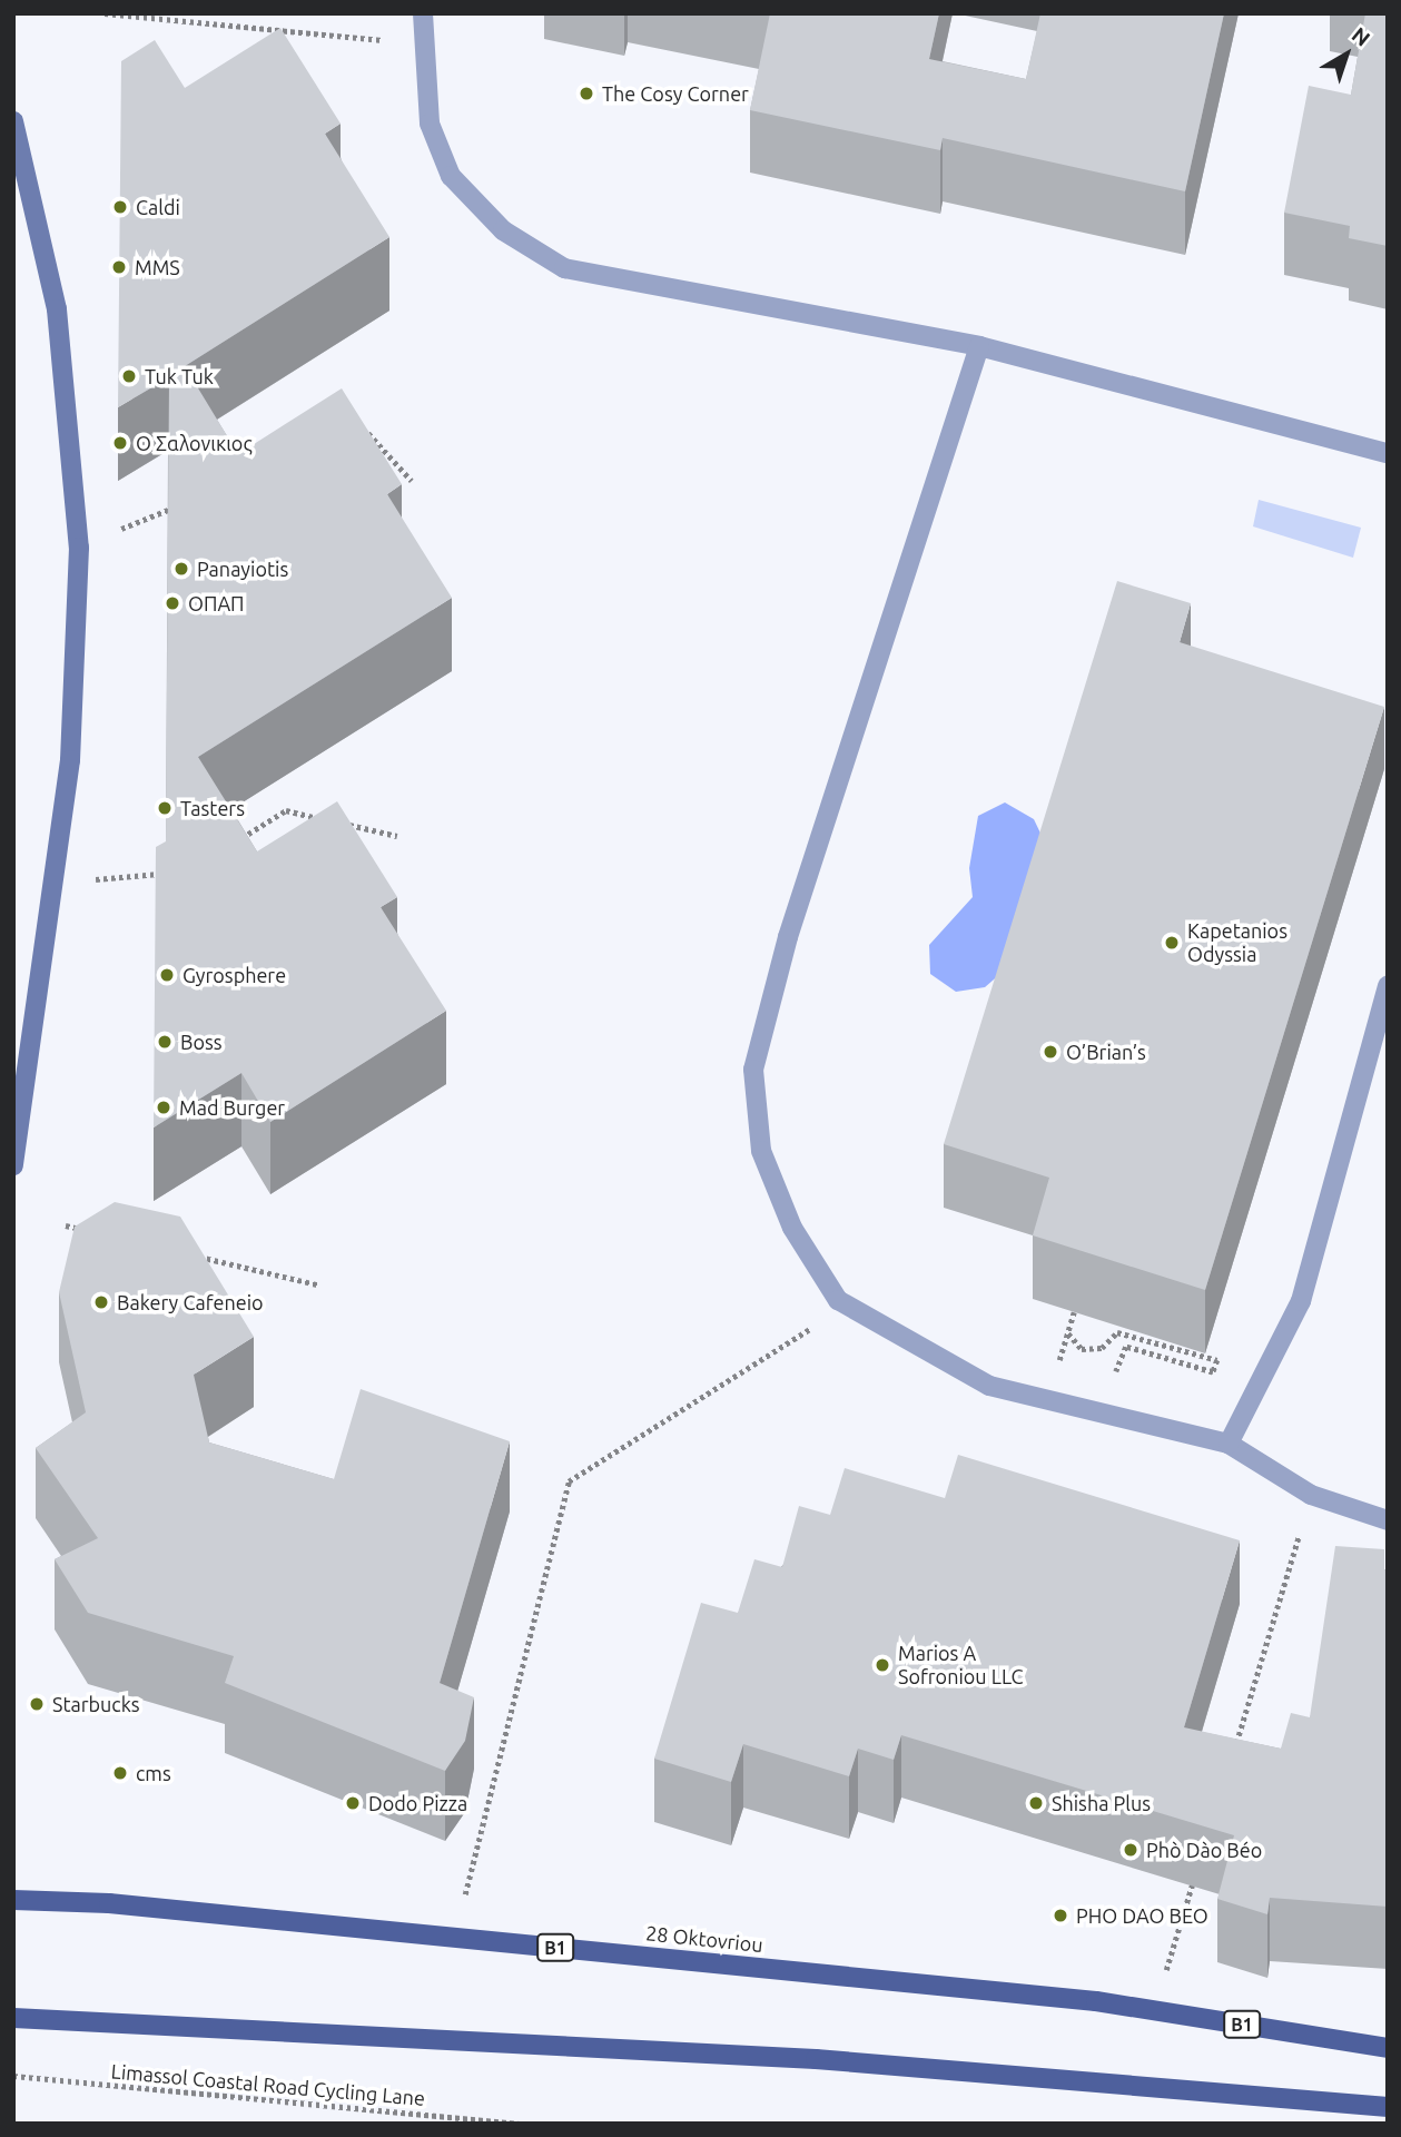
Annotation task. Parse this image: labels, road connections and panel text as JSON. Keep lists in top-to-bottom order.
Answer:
{
  "streets": {
    "main road": ["28 Oktovriou", "B1"],
    "path": ["Limassol Coastal Road Cycling Lane"]
  },
  "places": [
    "The Cosy Corner",
    "Caldi",
    "MMS",
    "Tuk Tuk",
    "Ο Σαλονικιος",
    "Panayiotis",
    "ΟΠΑΠ",
    "Tasters",
    "Kapetanios Odyssia",
    "Gyrosphere",
    "Boss",
    "O’Brian’s",
    "Mad Burger",
    "Bakery Cafeneio",
    "Marios A Sofroniou LLC",
    "Starbucks",
    "cms",
    "Dodo Pizza",
    "Shisha Plus",
    "Phò Dào Béo",
    "PHO DAO BEO"
  ],
  "north": "top right"
}
